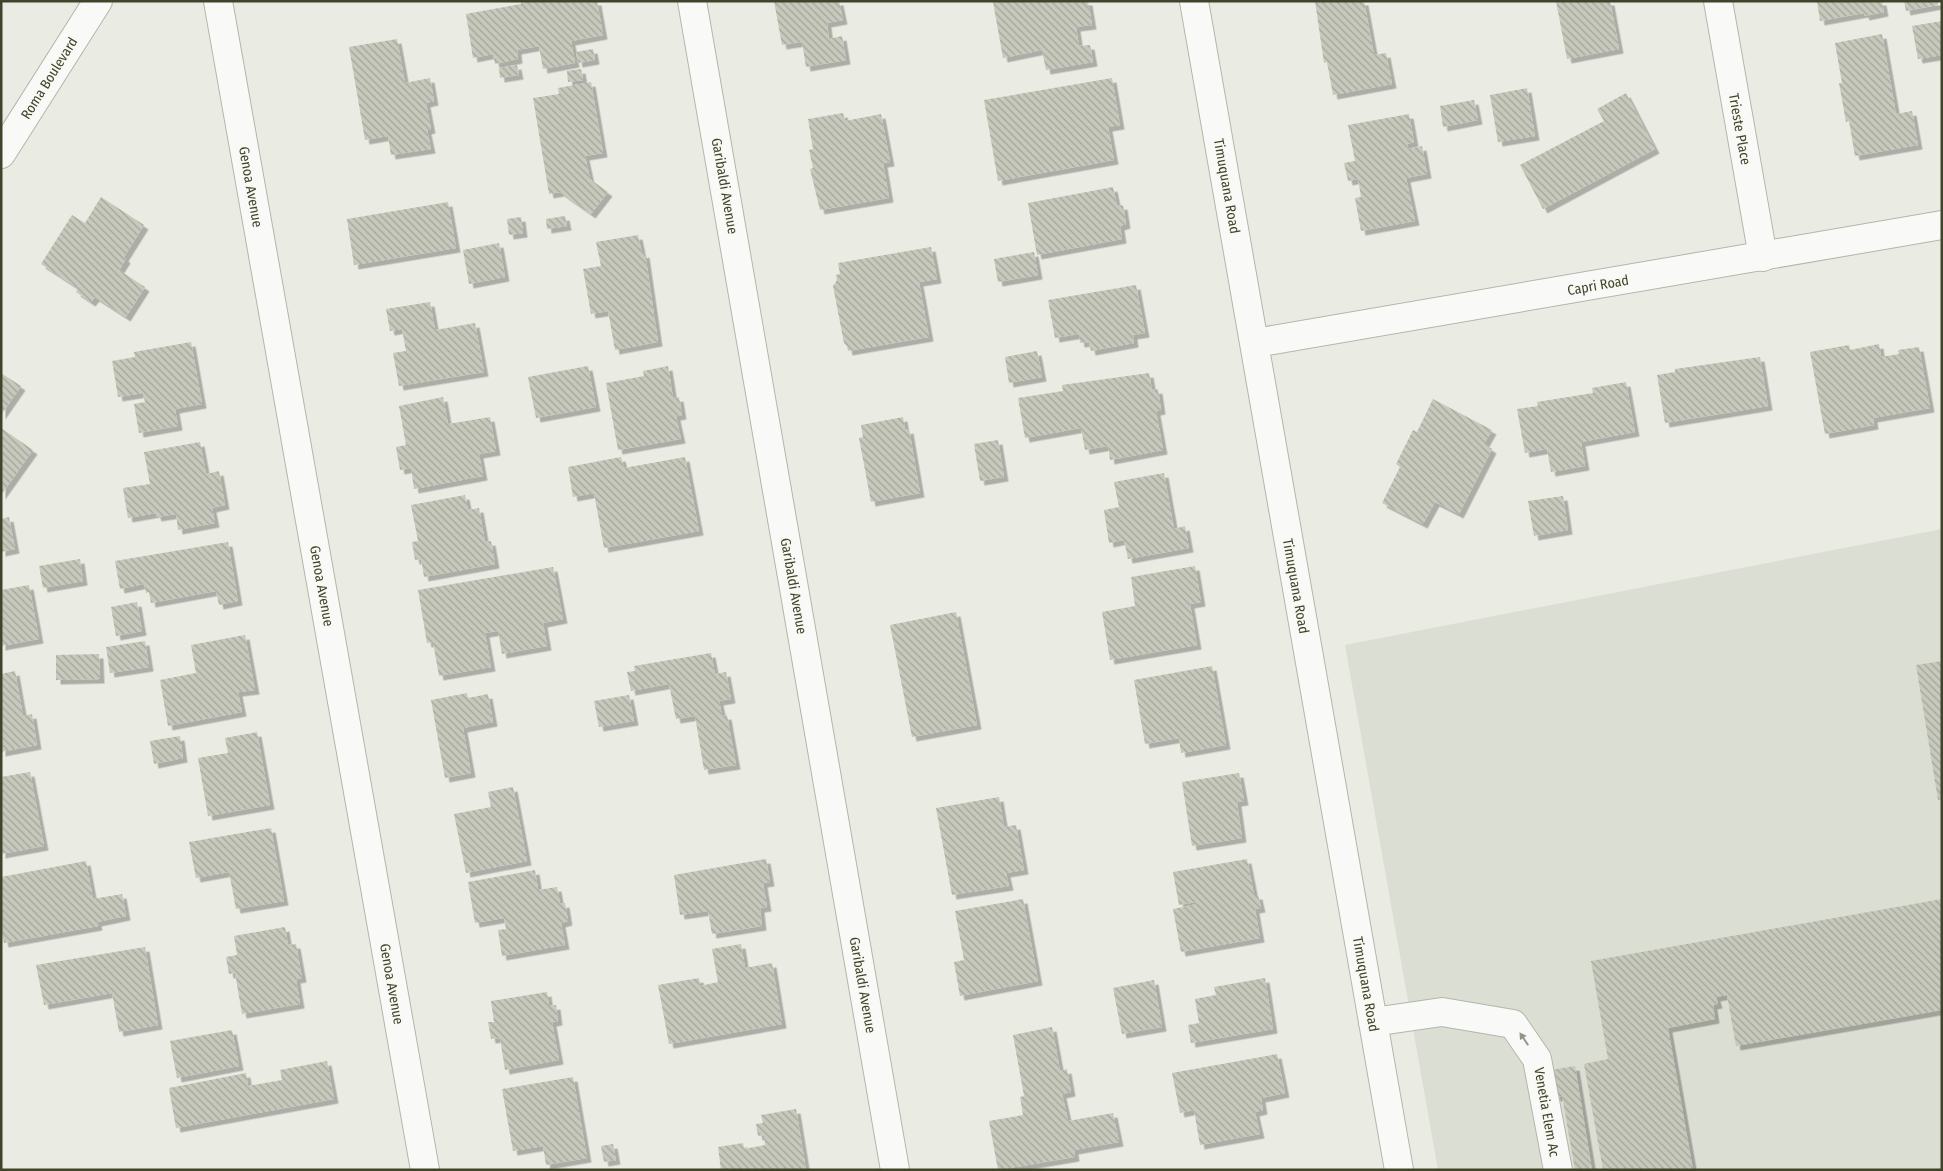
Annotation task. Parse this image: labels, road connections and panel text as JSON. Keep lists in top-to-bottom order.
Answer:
{
  "streets": {
    "street": [
      "Roma Boulevard",
      "Trieste Place",
      "Garibaldi Avenue",
      "Timuquana Road",
      "Genoa Avenue",
      "Capri Road",
      "Venetia Elem Ac"
    ]
  },
  "crossings": [
    ["Trieste Place", "Capri Road"],
    ["Timuquana Road", "Capri Road"],
    ["Timuquana Road", "Venetia Elem Ac"]
  ]
}
